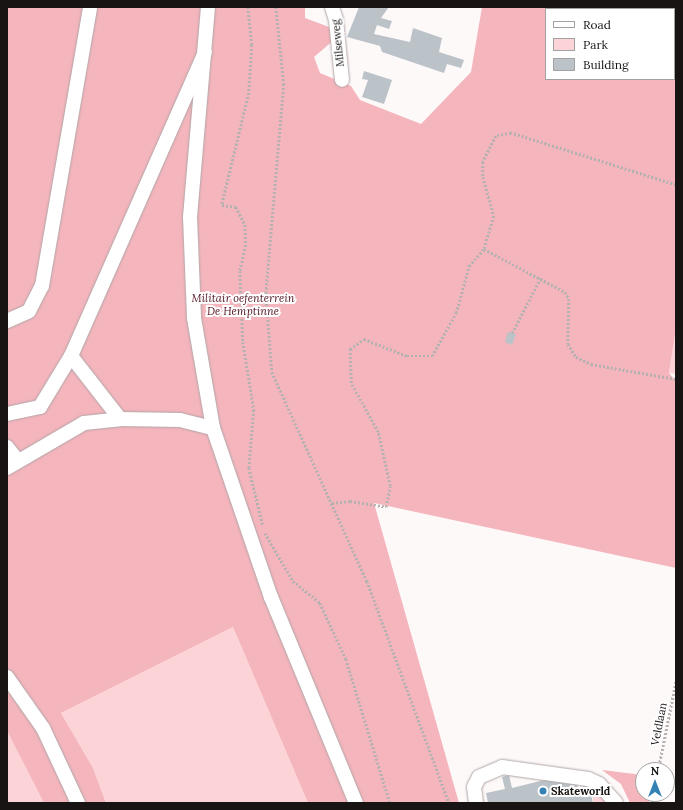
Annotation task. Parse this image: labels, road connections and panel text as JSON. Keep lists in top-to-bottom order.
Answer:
{
  "streets": {
    "street": ["Milseweg"],
    "path": ["Veldlaan"]
  },
  "parks": ["Militair oefenterrein De Hemptinne"],
  "places": ["Skateworld"],
  "legend": ["Road", "Park", "Building"],
  "north": "top"
}
